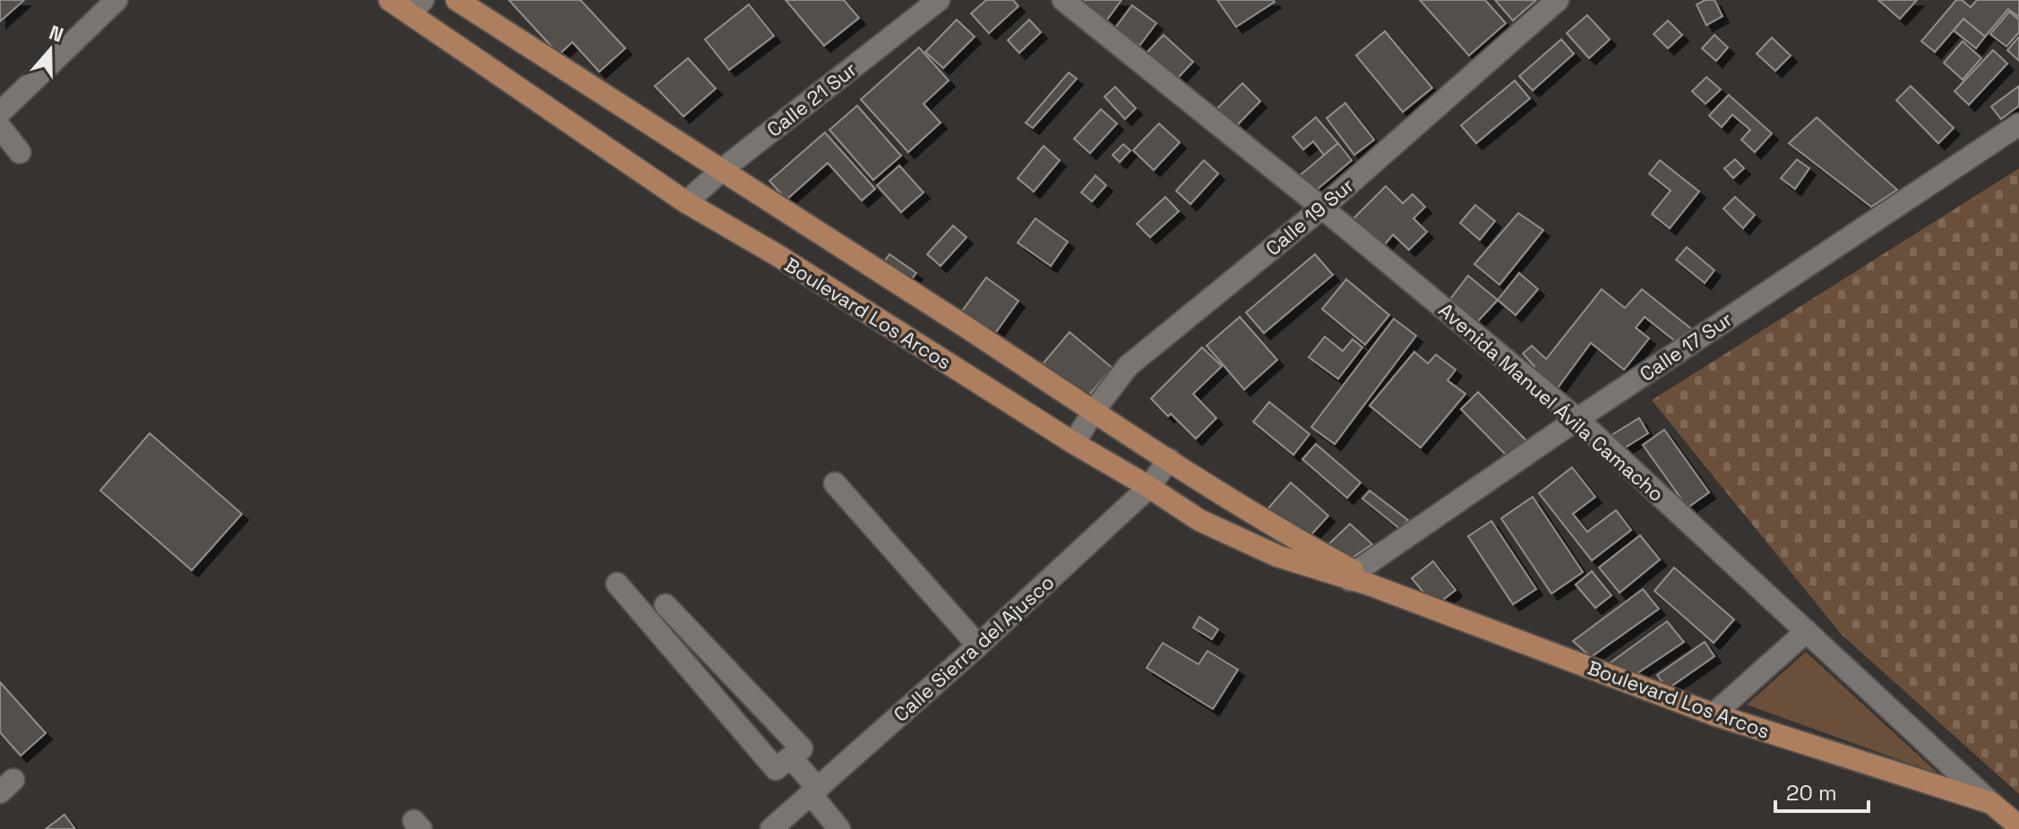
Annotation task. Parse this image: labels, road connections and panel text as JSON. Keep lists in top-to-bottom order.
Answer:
{
  "streets": {
    "main road": ["Boulevard Los Arcos", "Avenida Manuel Ávila Camacho"],
    "street": [
      "Calle 21 Sur",
      "Calle 19 Sur",
      "Calle 17 Sur",
      "Calle Sierra del Ajusco"
    ]
  },
  "crossings": [
    ["Calle 21 Sur", "Boulevard Los Arcos"],
    ["Calle 19 Sur", "Boulevard Los Arcos"],
    ["Calle 19 Sur", "Avenida Manuel Ávila Camacho"],
    ["Boulevard Los Arcos", "Calle 17 Sur"],
    ["Boulevard Los Arcos", "Avenida Manuel Ávila Camacho"],
    ["Boulevard Los Arcos", "Calle Sierra del Ajusco"],
    ["Calle 17 Sur", "Avenida Manuel Ávila Camacho"]
  ],
  "scale_bar": "20 m",
  "north": "top"
}
